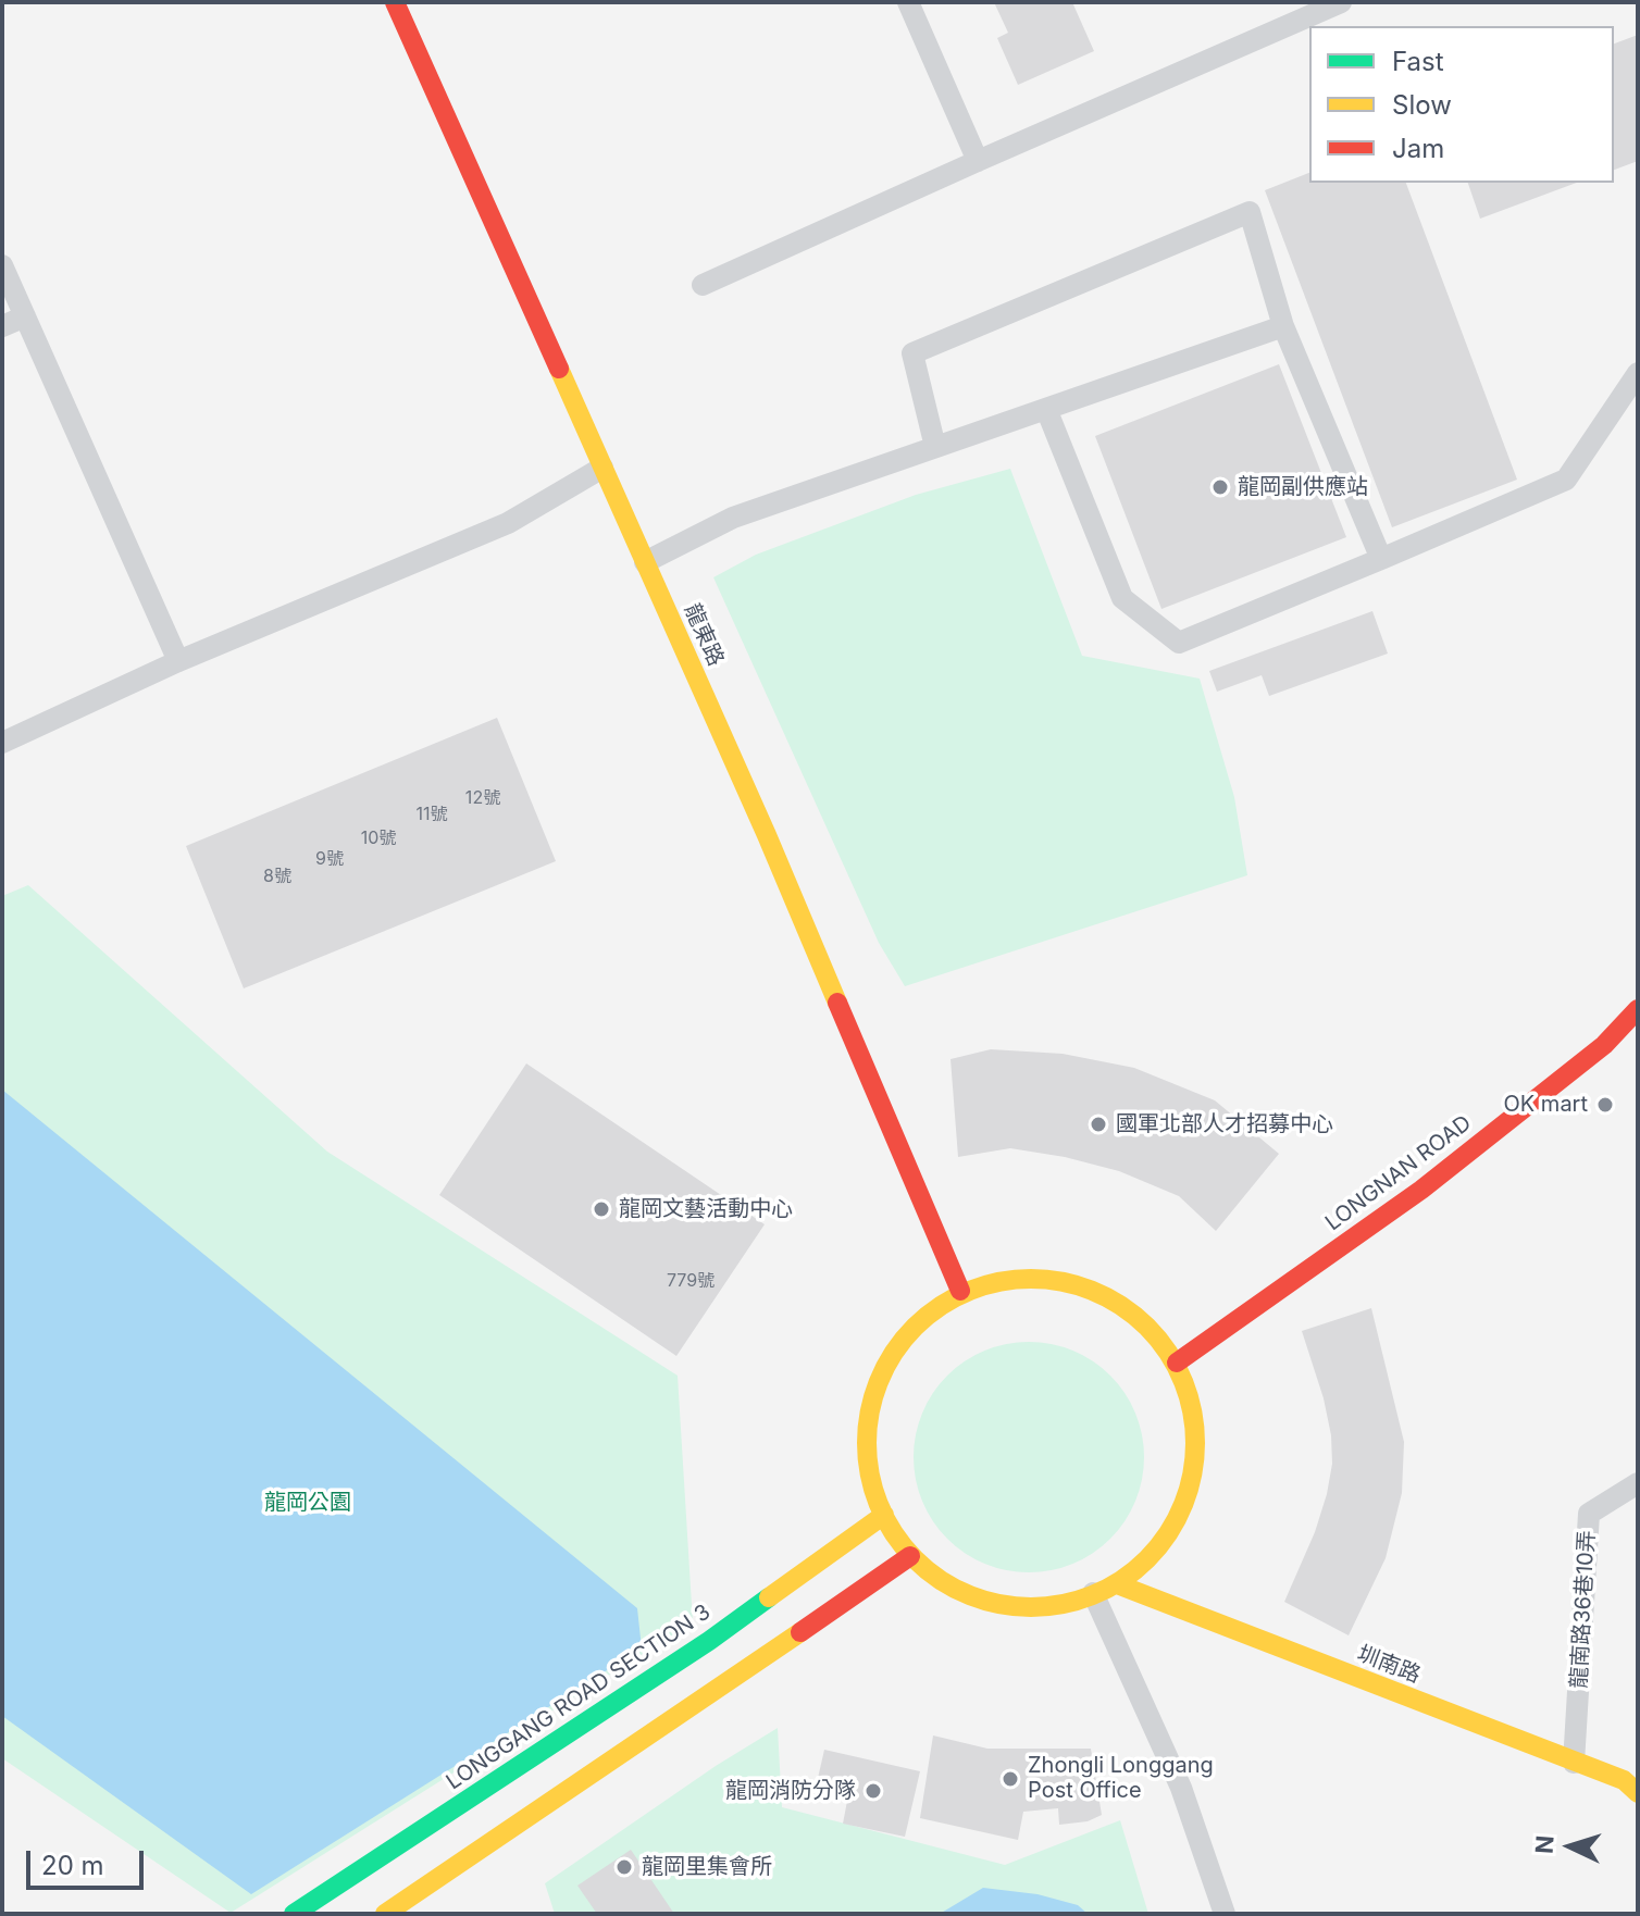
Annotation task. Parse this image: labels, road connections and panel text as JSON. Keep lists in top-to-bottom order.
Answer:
{
  "streets": {
    "main road": [
      "龍東路",
      "LONGNAN ROAD",
      "圳南路",
      "LONGGANG ROAD SECTION 3"
    ],
    "lane": ["龍南路36巷10弄"]
  },
  "crossings": [
    ["龍南路36巷10弄", "圳南路"]
  ],
  "parks": ["龍岡公園"],
  "places": [
    "龍岡副供應站",
    "OK mart",
    "國軍北部人才招募中心",
    "龍岡文藝活動中心",
    "Zhongli Longgang Post Office",
    "龍岡消防分隊",
    "龍岡里集會所"
  ],
  "house_numbers": [
    "12號",
    "11號",
    "10號",
    "9號",
    "8號",
    "779號"
  ],
  "legend": ["Fast", "Slow", "Jam"],
  "scale_bar": "20 m",
  "north": "left"
}
